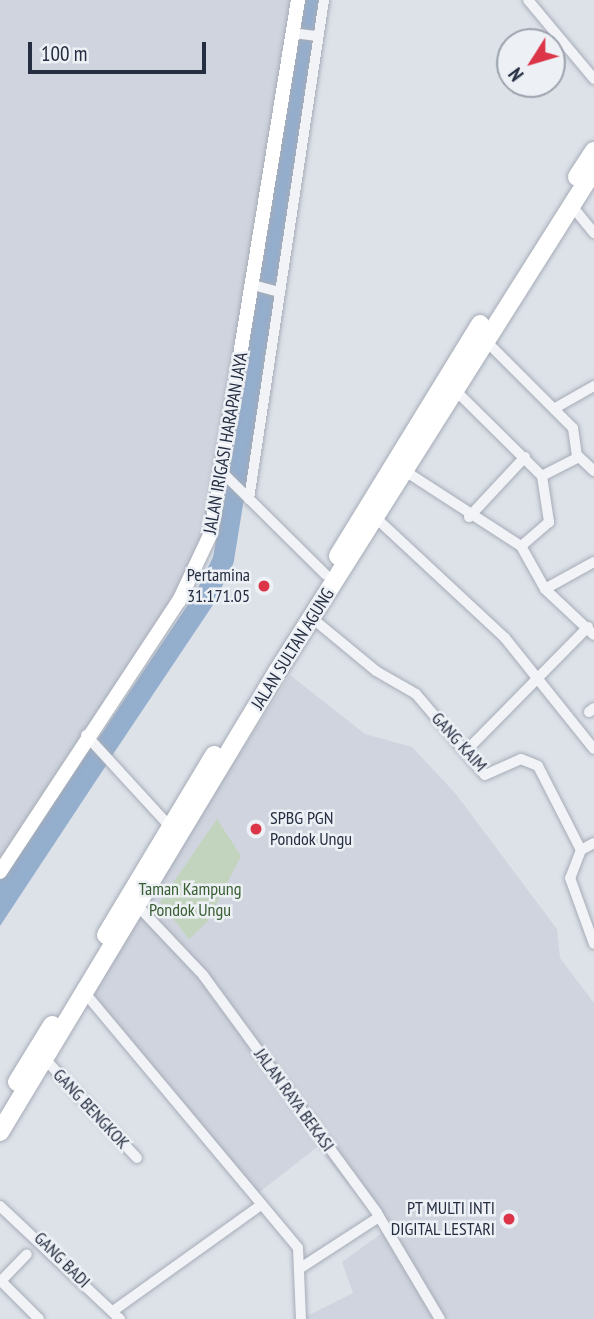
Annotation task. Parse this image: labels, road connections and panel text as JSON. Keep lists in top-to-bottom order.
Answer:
{
  "streets": {
    "highway": ["JALAN SULTAN AGUNG"],
    "street": [
      "JALAN IRIGASI HARAPAN JAYA",
      "GANG KAIM",
      "JALAN RAYA BEKASI",
      "GANG BENGKOK",
      "GANG BADI"
    ]
  },
  "crossings": [
    ["JALAN SULTAN AGUNG", "GANG KAIM"],
    ["JALAN SULTAN AGUNG", "JALAN RAYA BEKASI"],
    ["JALAN SULTAN AGUNG", "GANG BENGKOK"]
  ],
  "parks": ["Taman Kampung Pondok Ungu"],
  "places": ["Pertamina 31.171.05", "SPBG PGN Pondok Ungu", "PT MULTI INTI DIGITAL LESTARI"],
  "scale_bar": "100 m",
  "north": "bottom left"
}
